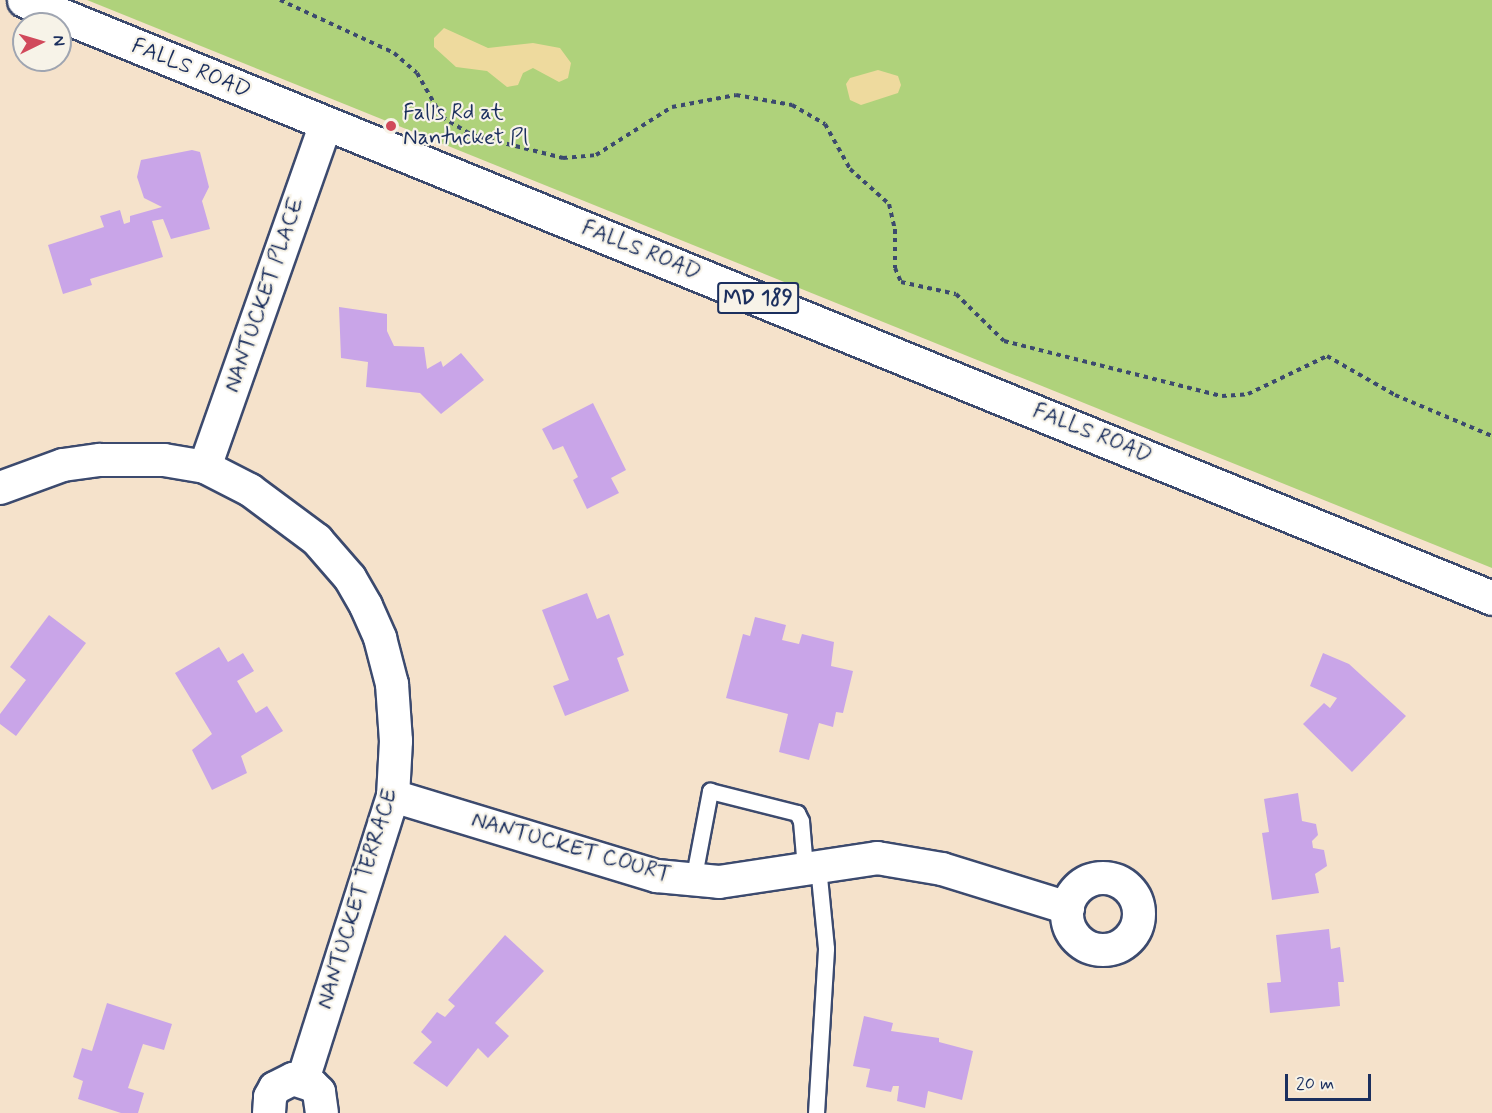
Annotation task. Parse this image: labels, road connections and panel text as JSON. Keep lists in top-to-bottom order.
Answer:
{
  "streets": {
    "main road": ["FALLS ROAD", "MD 189"],
    "street": ["NANTUCKET PLACE", "NANTUCKET COURT", "NANTUCKET TERRACE"]
  },
  "crossings": [
    ["FALLS ROAD", "NANTUCKET PLACE"],
    ["NANTUCKET PLACE", "NANTUCKET TERRACE"],
    ["NANTUCKET COURT", "NANTUCKET TERRACE"]
  ],
  "places": ["Falls Rd at Nantucket Pl"],
  "scale_bar": "20 m",
  "north": "right"
}
